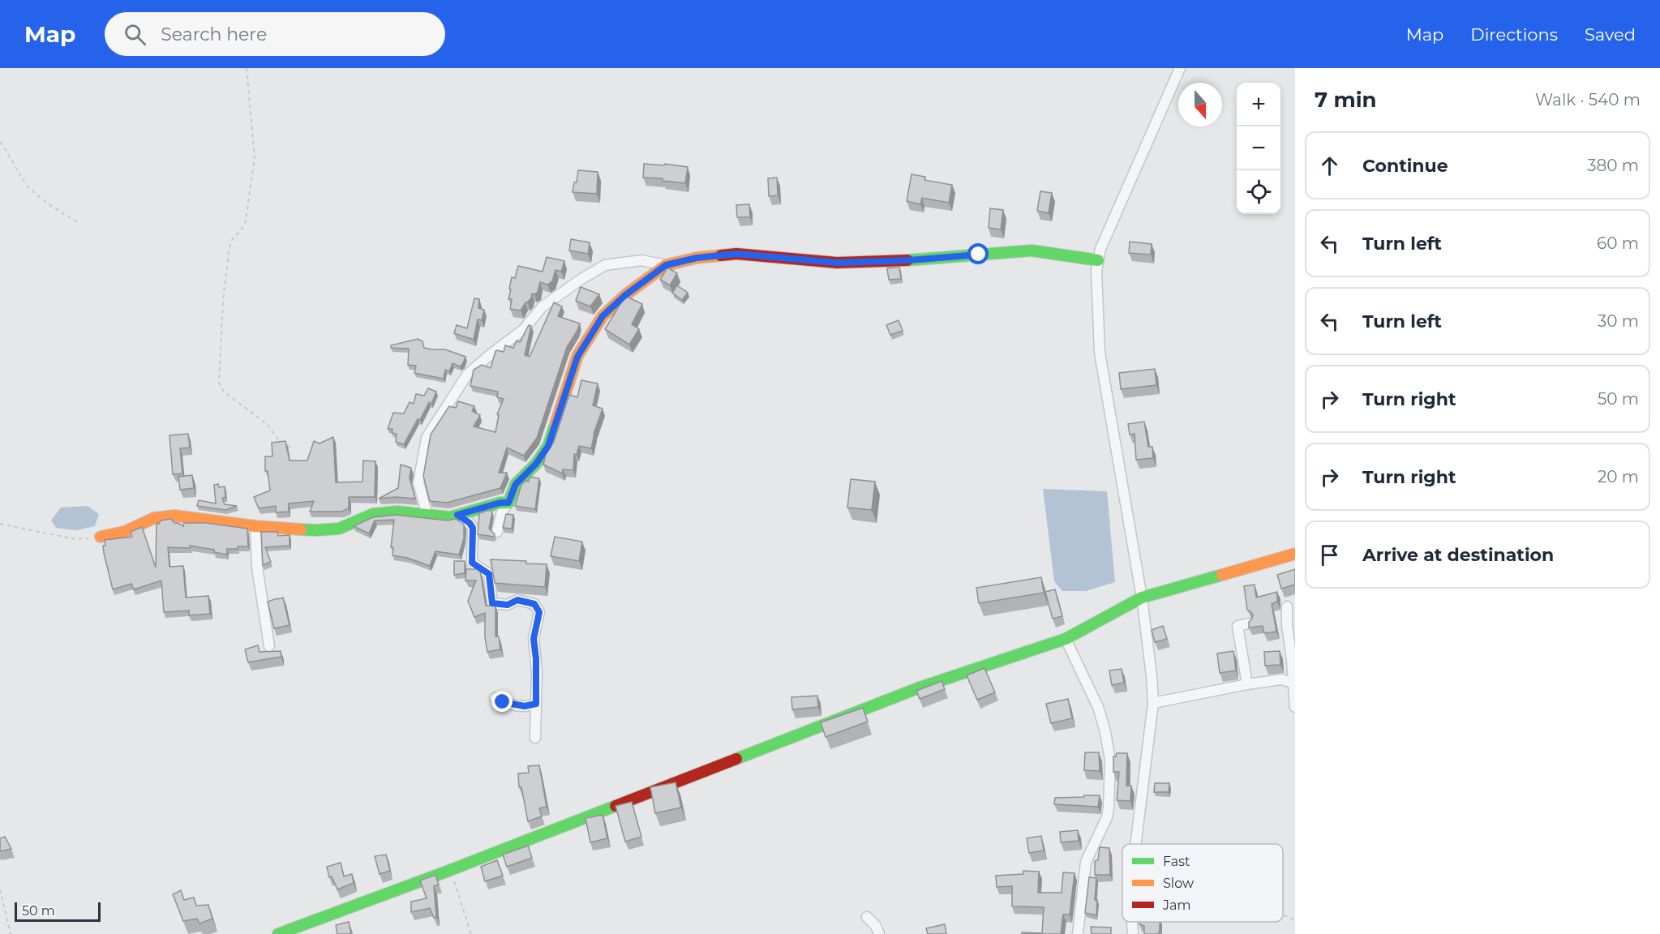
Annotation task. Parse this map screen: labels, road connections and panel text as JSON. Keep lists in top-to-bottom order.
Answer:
{
  "legend": ["Fast", "Slow", "Jam"],
  "scale_bar": "50 m",
  "north": "bottom",
  "page": {
    "header": "Map",
    "search": "Search here",
    "nav": ["Map", "Directions", "Saved"],
    "heading": ["7 min", "Walk · 540 m"],
    "map_buttons": ["+", "−"],
    "list": [
      ["Continue", "380 m"],
      ["Turn left", "60 m"],
      ["Turn left", "30 m"],
      ["Turn right", "50 m"],
      ["Turn right", "20 m"],
      "Arrive at destination"
    ],
    "scale": "50 m"
  }
}
